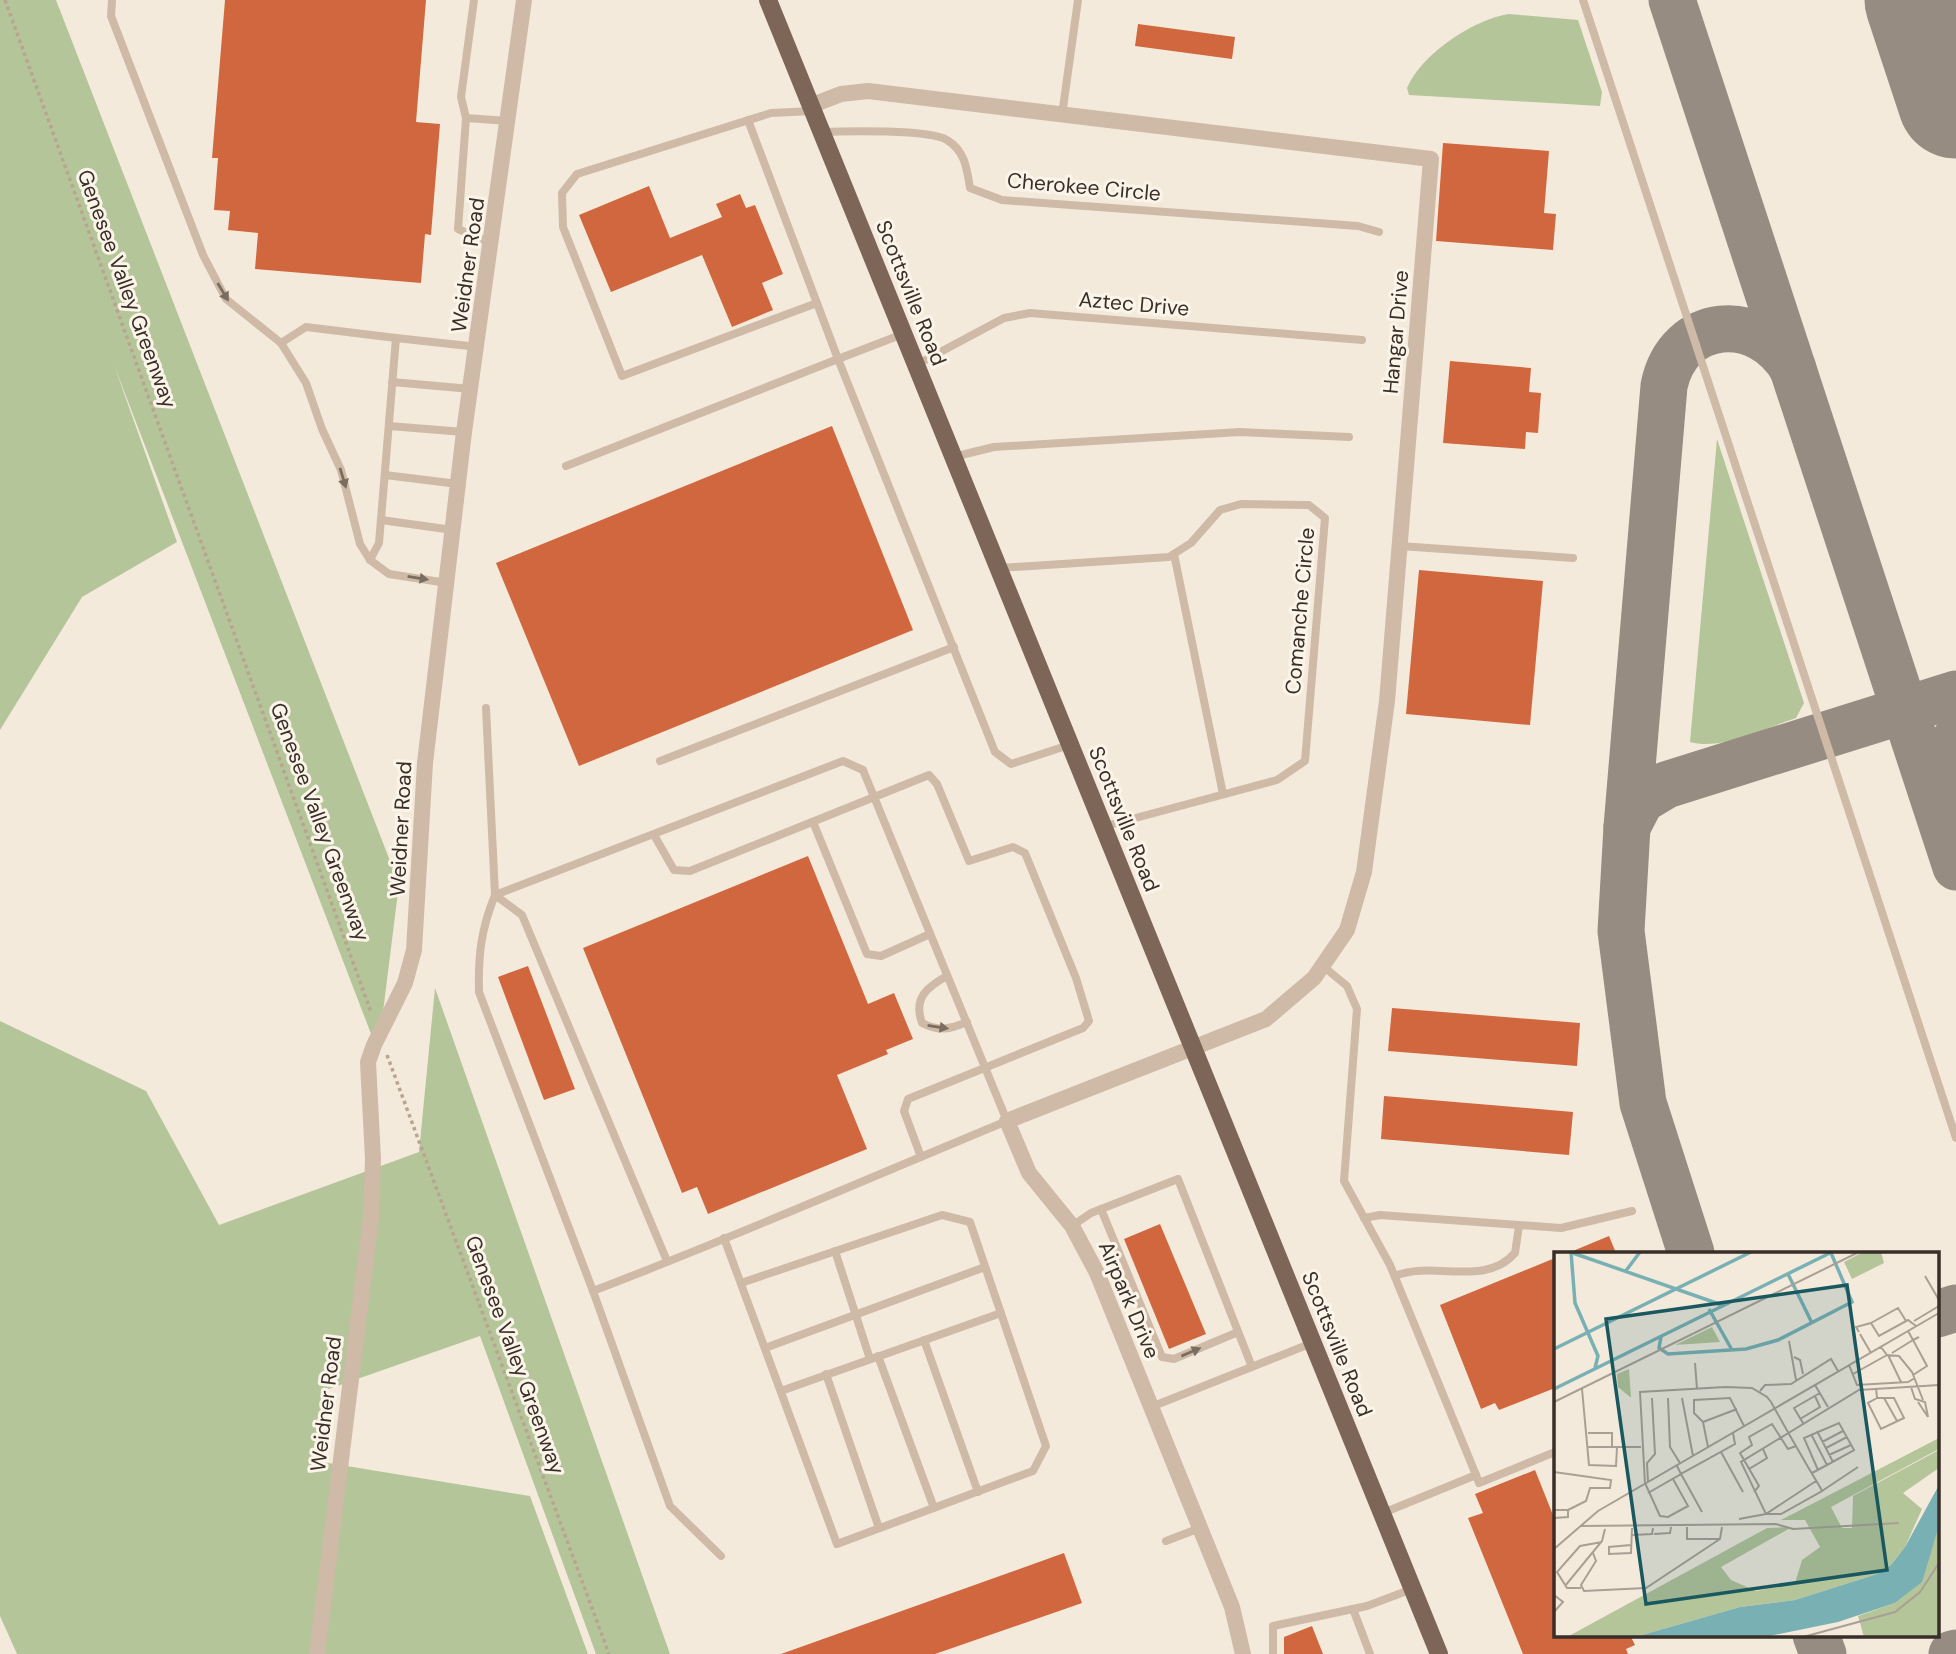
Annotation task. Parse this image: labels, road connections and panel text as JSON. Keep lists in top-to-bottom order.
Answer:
{
  "streets": {
    "main road": ["Scottsville Road"],
    "street": ["Weidner Road", "Hangar Drive", "Airpark Drive"],
    "lane": ["Cherokee Circle", "Aztec Drive", "Comanche Circle"],
    "path": ["Genesee Valley Greenway"]
  },
  "crossings": [
    ["Cherokee Circle", "Scottsville Road"],
    ["Weidner Road", "Genesee Valley Greenway"],
    ["Scottsville Road", "Aztec Drive"],
    ["Scottsville Road", "Hangar Drive"],
    ["Scottsville Road", "Comanche Circle"]
  ]
}
